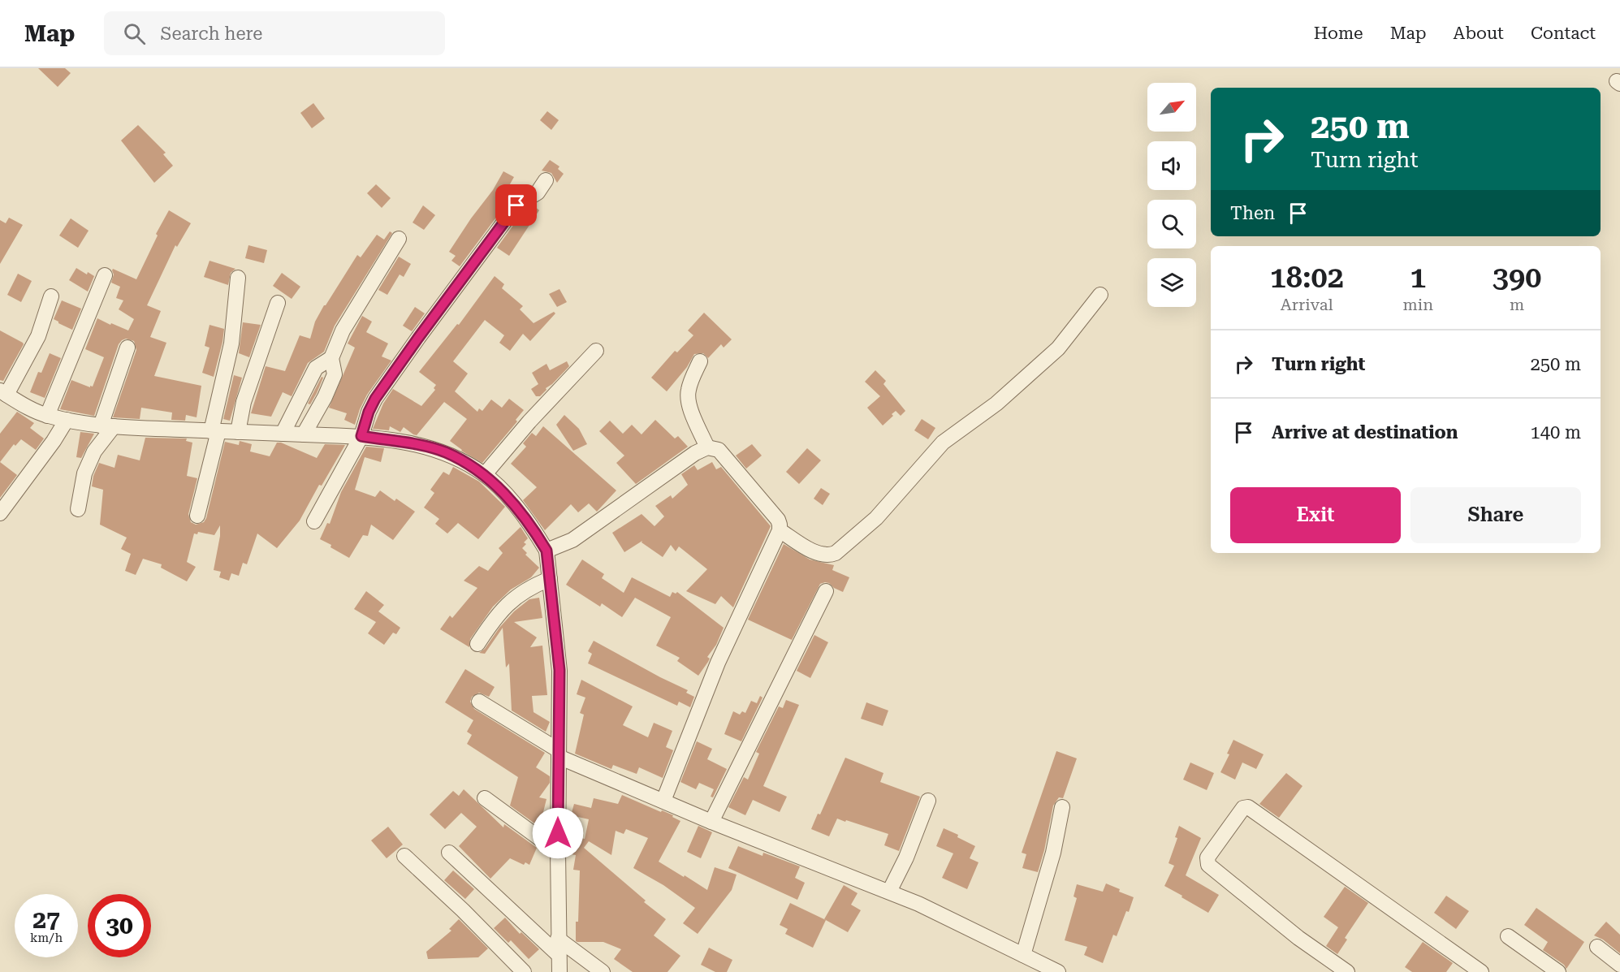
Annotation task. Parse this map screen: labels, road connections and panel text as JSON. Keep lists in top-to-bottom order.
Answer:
{
  "north": "top right",
  "page": {
    "header": "Map",
    "search": "Search here",
    "nav": [
      "Home",
      "Map",
      "About",
      "Contact"
    ],
    "turn": ["250 m", "Turn right"],
    "then": "Then",
    "eta": [
      "18:02",
      "Arrival",
      "1",
      "min",
      "390",
      "m"
    ],
    "list": [
      {
        "name": "Turn right",
        "value": "250 m"
      },
      {
        "name": "Arrive at destination",
        "value": "140 m"
      }
    ],
    "buttons": ["Exit", "Share"],
    "speed": "27 km/h",
    "limit": "30"
  }
}
